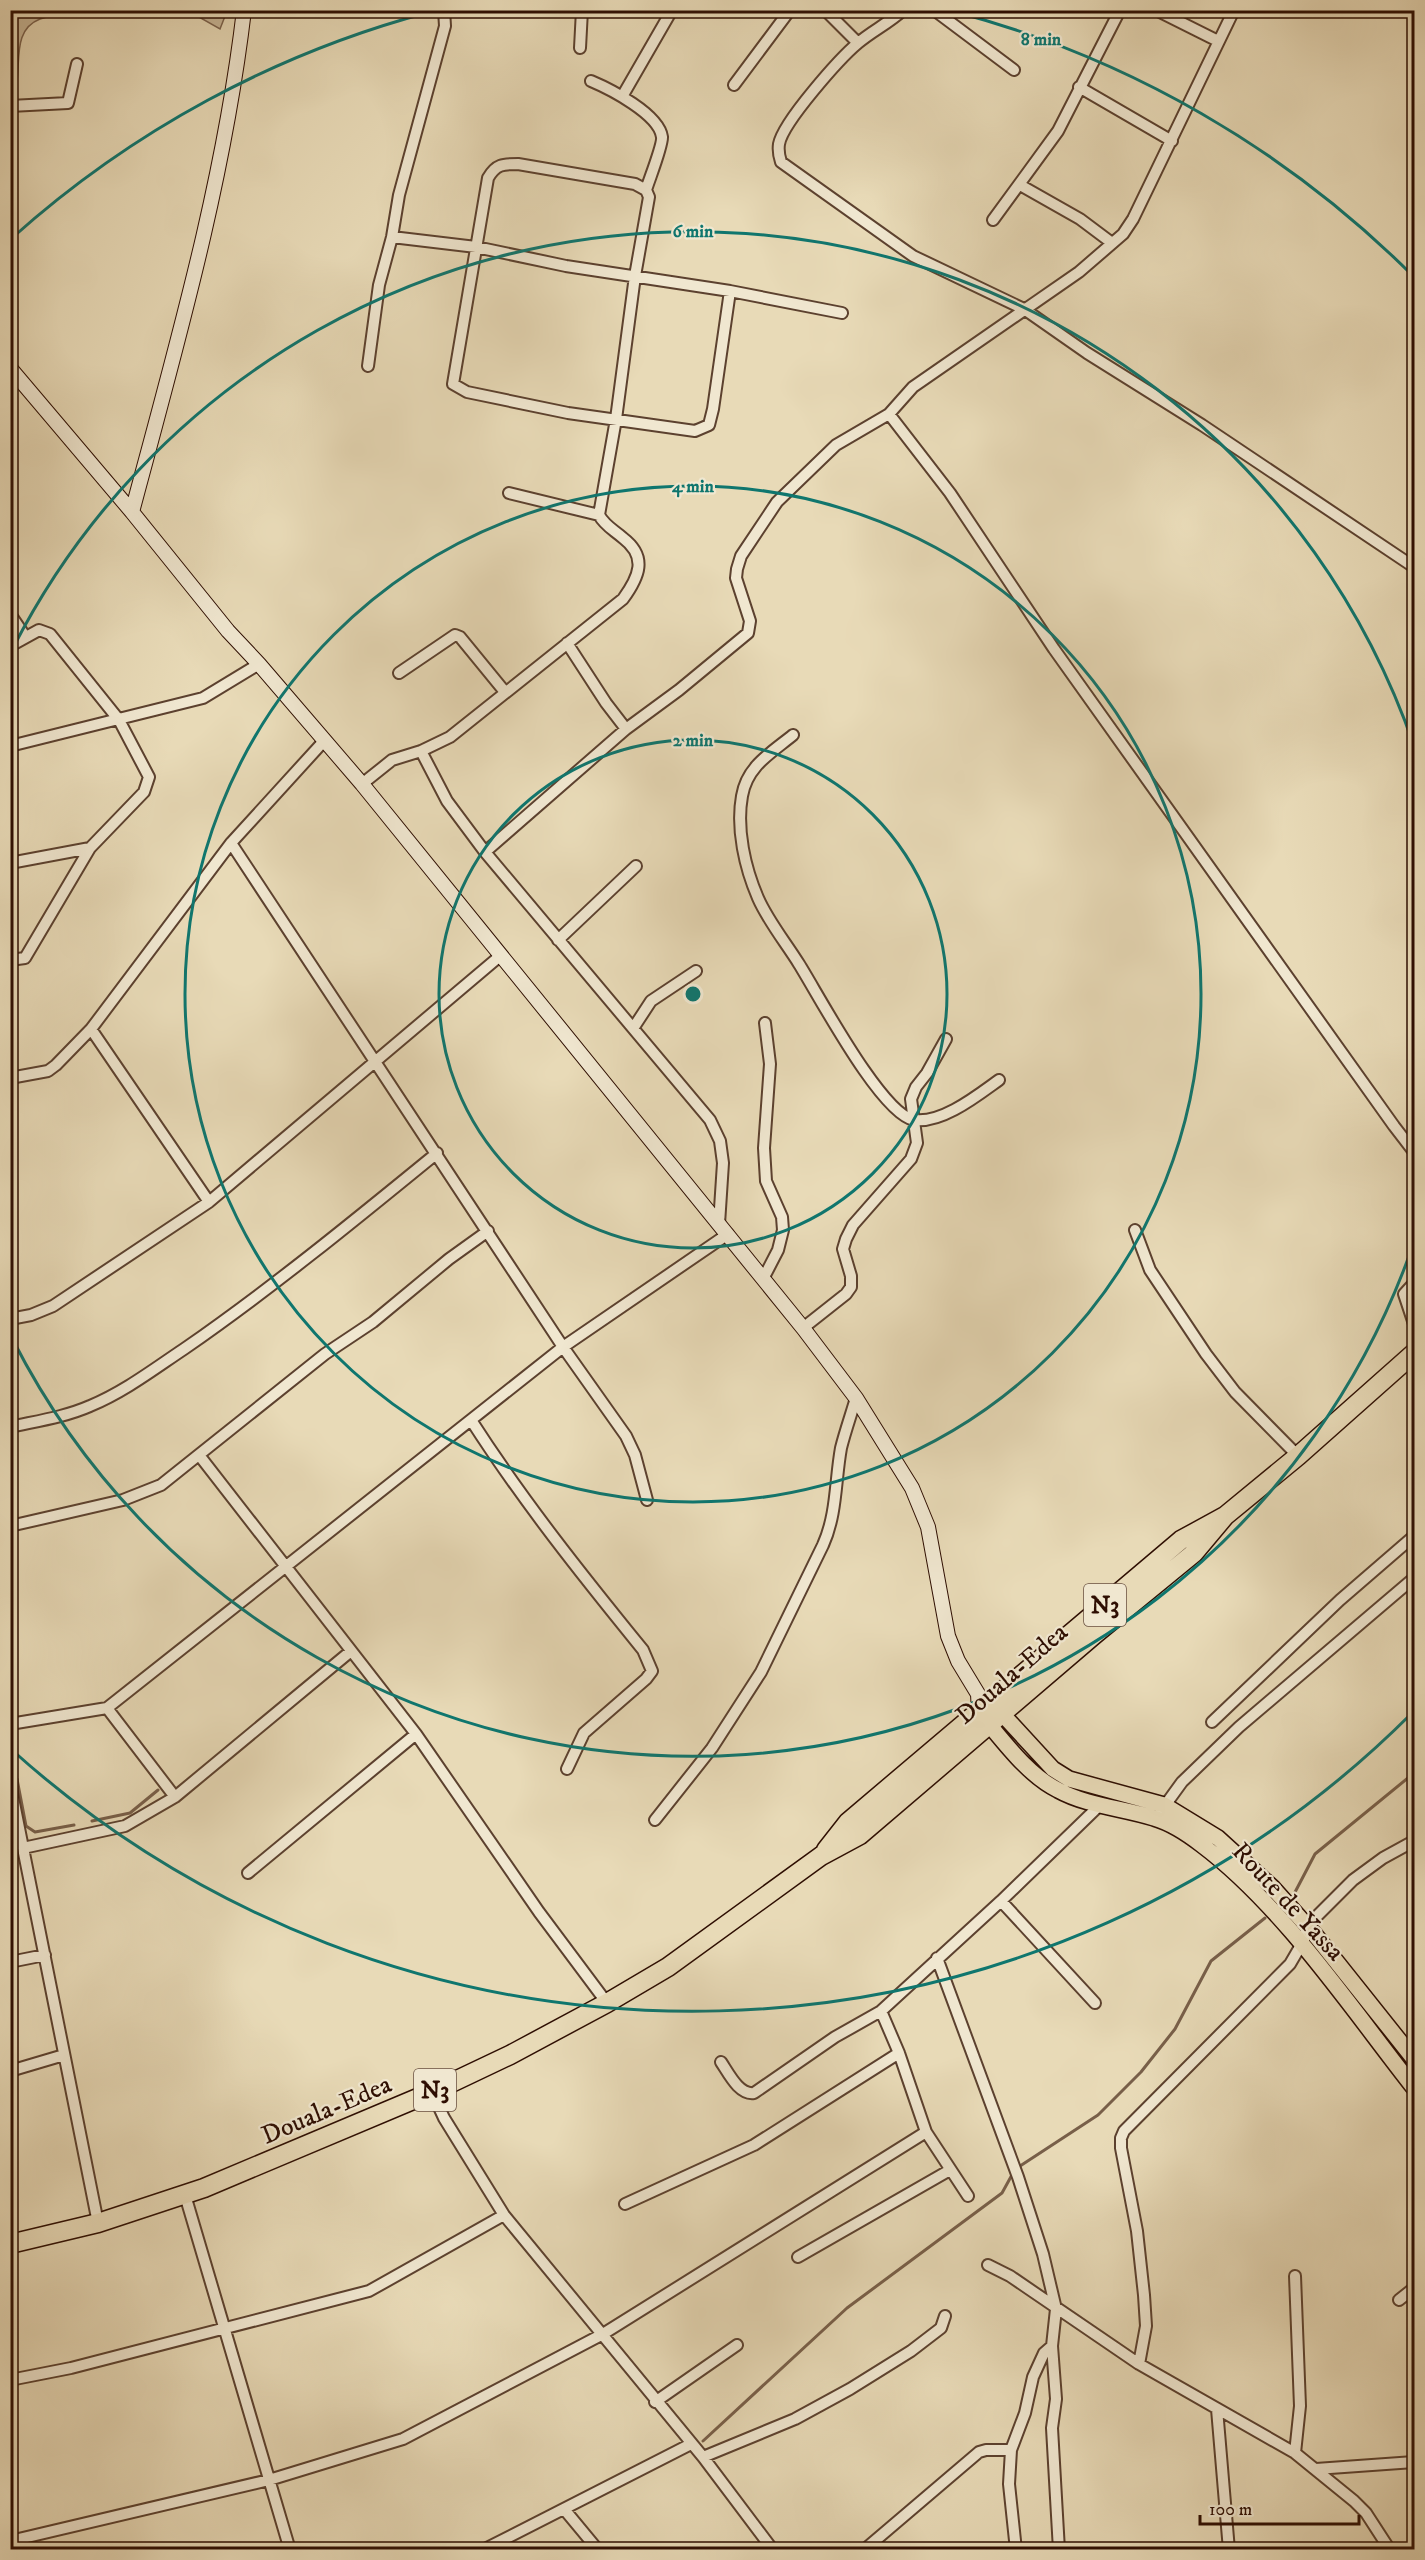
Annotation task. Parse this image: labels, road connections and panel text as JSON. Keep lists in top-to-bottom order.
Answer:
{
  "streets": {
    "highway": ["N3", "Douala-Edea"],
    "main road": ["Route de Yassa"]
  },
  "crossings": [
    ["Douala-Edea", "Route de Yassa"]
  ],
  "scale_bar": "100 m",
  "rings": [
    "8 min",
    "6 min",
    "4 min",
    "2 min"
  ]
}
